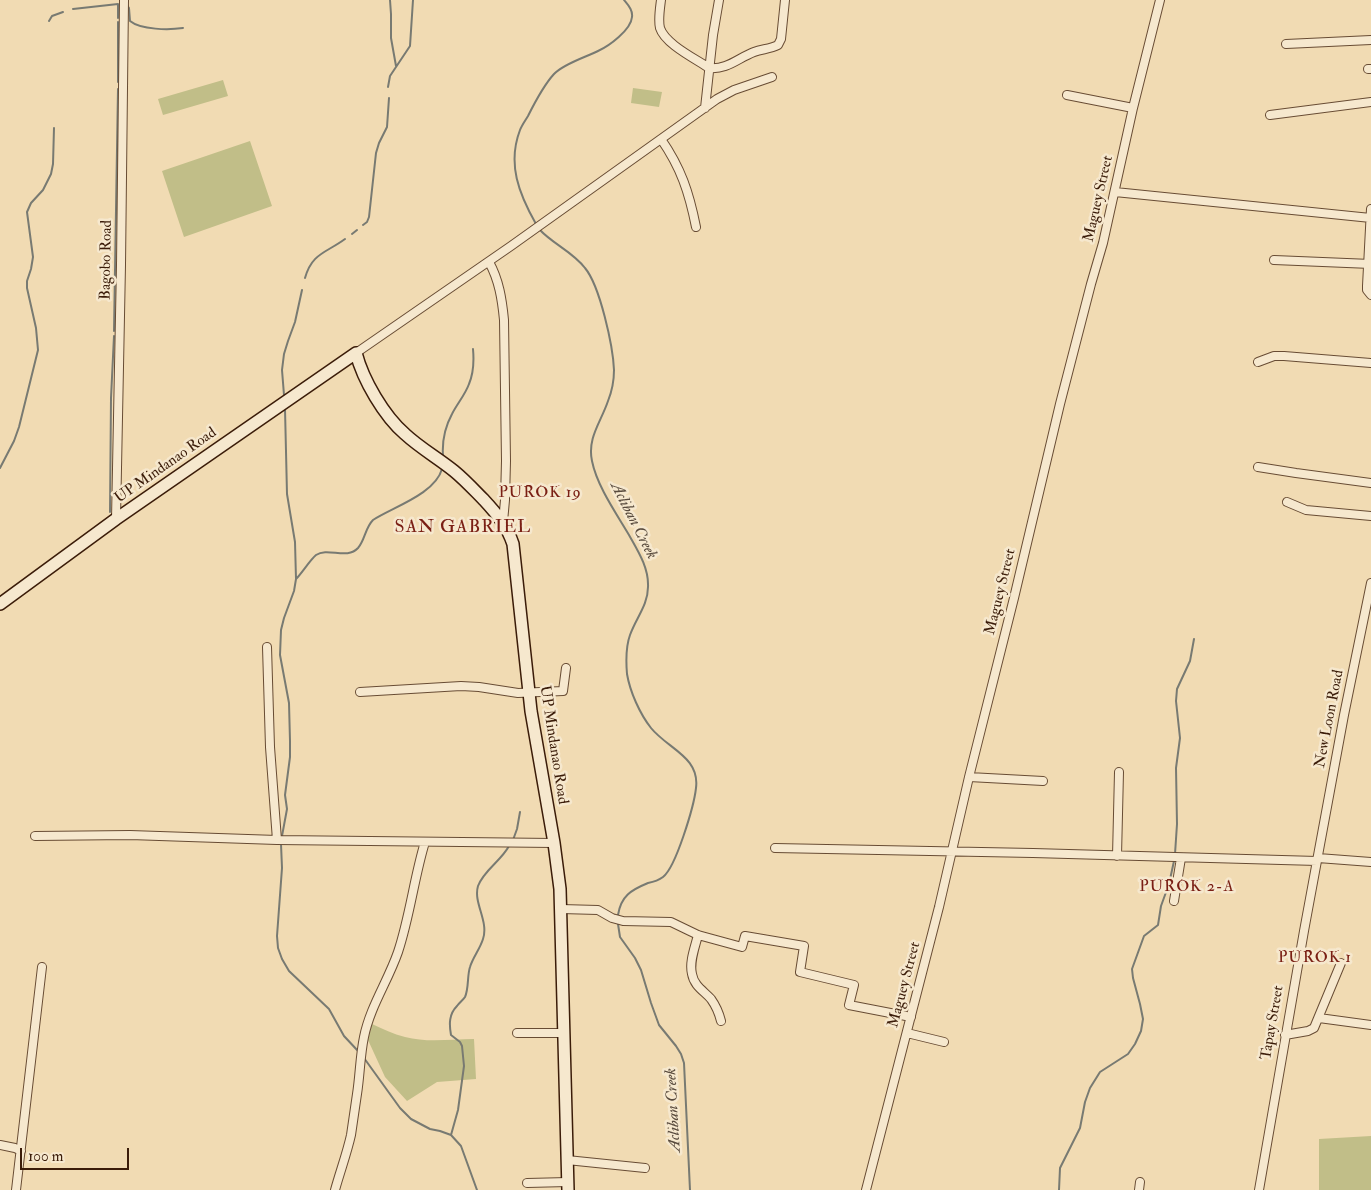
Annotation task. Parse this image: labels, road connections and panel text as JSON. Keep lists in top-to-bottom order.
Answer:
{
  "streets": {
    "street": [
      "Maguey Street",
      "Bagobo Road",
      "UP Mindanao Road",
      "New Loon Road",
      "Tapay Street"
    ]
  },
  "crossings": [
    ["Bagobo Road", "UP Mindanao Road"],
    ["New Loon Road", "Tapay Street"]
  ],
  "districts": [
    "PUROK 19",
    "SAN GABRIEL",
    "PUROK 2-A",
    "PUROK 1"
  ],
  "water": ["Acliban Creek"],
  "scale_bar": "100 m"
}
